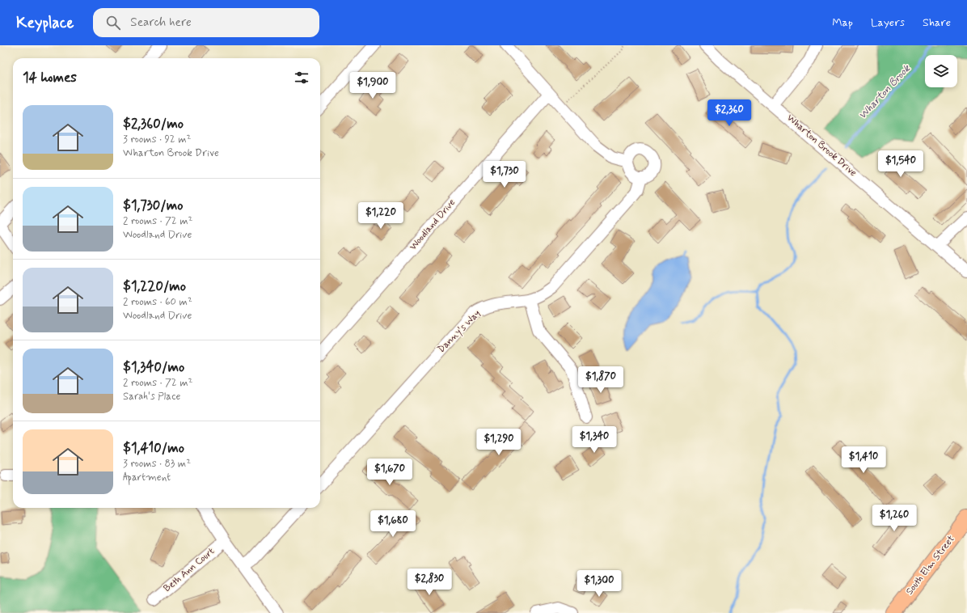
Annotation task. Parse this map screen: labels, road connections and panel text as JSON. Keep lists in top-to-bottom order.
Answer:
{
  "streets": {
    "main road": ["South Elm Street"],
    "street": [
      "Wharton Brook Drive",
      "Woodland Drive",
      "Danny's Way",
      "Beth Ann Court"
    ]
  },
  "water": ["Wharton Brook"],
  "page": {
    "header": "Keyplace",
    "search": "Search here",
    "nav": ["Map", "Layers", "Share"],
    "heading": "14 homes",
    "price": [
      "$1,900",
      "$2,360",
      "$1,540",
      "$1,730",
      "$1,220",
      "$1,870",
      "$1,340",
      "$1,290",
      "$1,410",
      "$1,670",
      "$1,260",
      "$1,680",
      "$2,830",
      "$1,300"
    ],
    "list": [
      {
        "name": "$2,360/mo",
        "note": "3 rooms · 92 m² · Wharton Brook Drive"
      },
      {
        "name": "$1,730/mo",
        "note": "2 rooms · 72 m² · Woodland Drive"
      },
      {
        "name": "$1,220/mo",
        "note": "2 rooms · 60 m² · Woodland Drive"
      },
      {
        "name": "$1,340/mo",
        "note": "2 rooms · 72 m² · Sarah's Place"
      },
      {
        "name": "$1,410/mo",
        "note": "3 rooms · 83 m² · Apartment"
      }
    ]
  }
}
